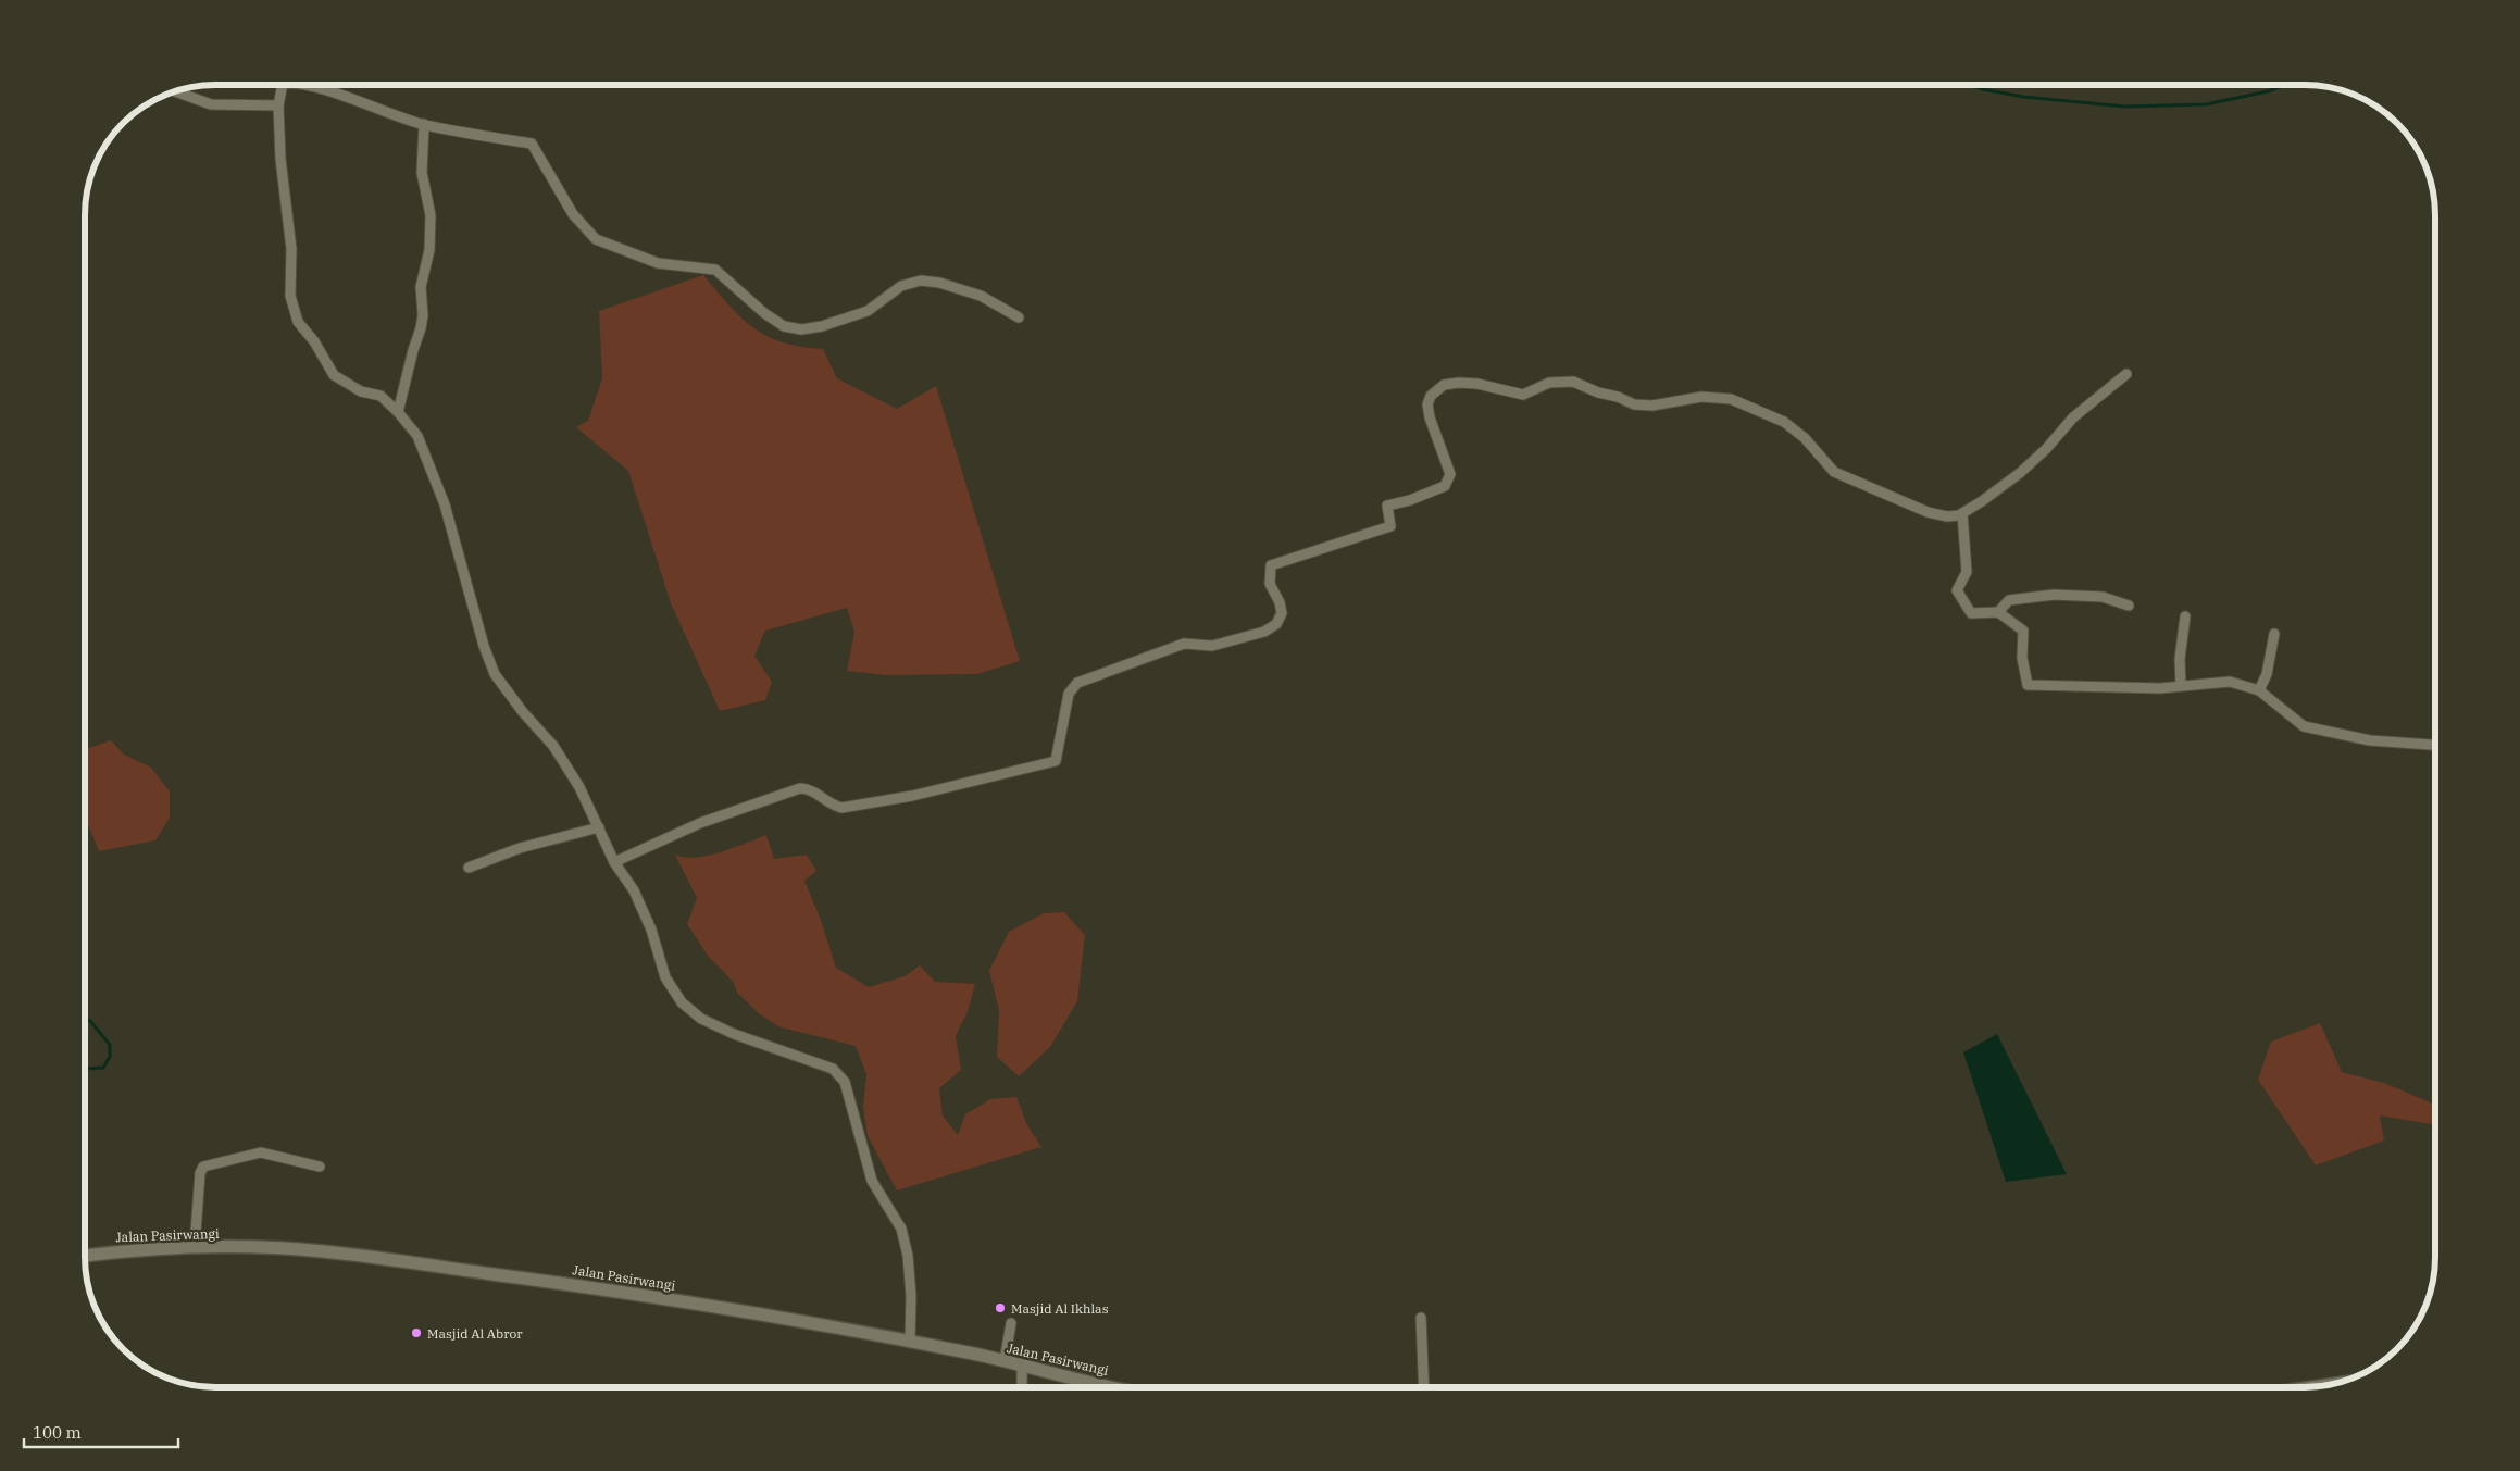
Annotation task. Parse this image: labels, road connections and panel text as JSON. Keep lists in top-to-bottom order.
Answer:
{
  "streets": {
    "street": ["Jalan Pasirwangi"]
  },
  "places": ["Masjid Al Ikhlas", "Masjid Al Abror"],
  "scale_bar": "100 m"
}
